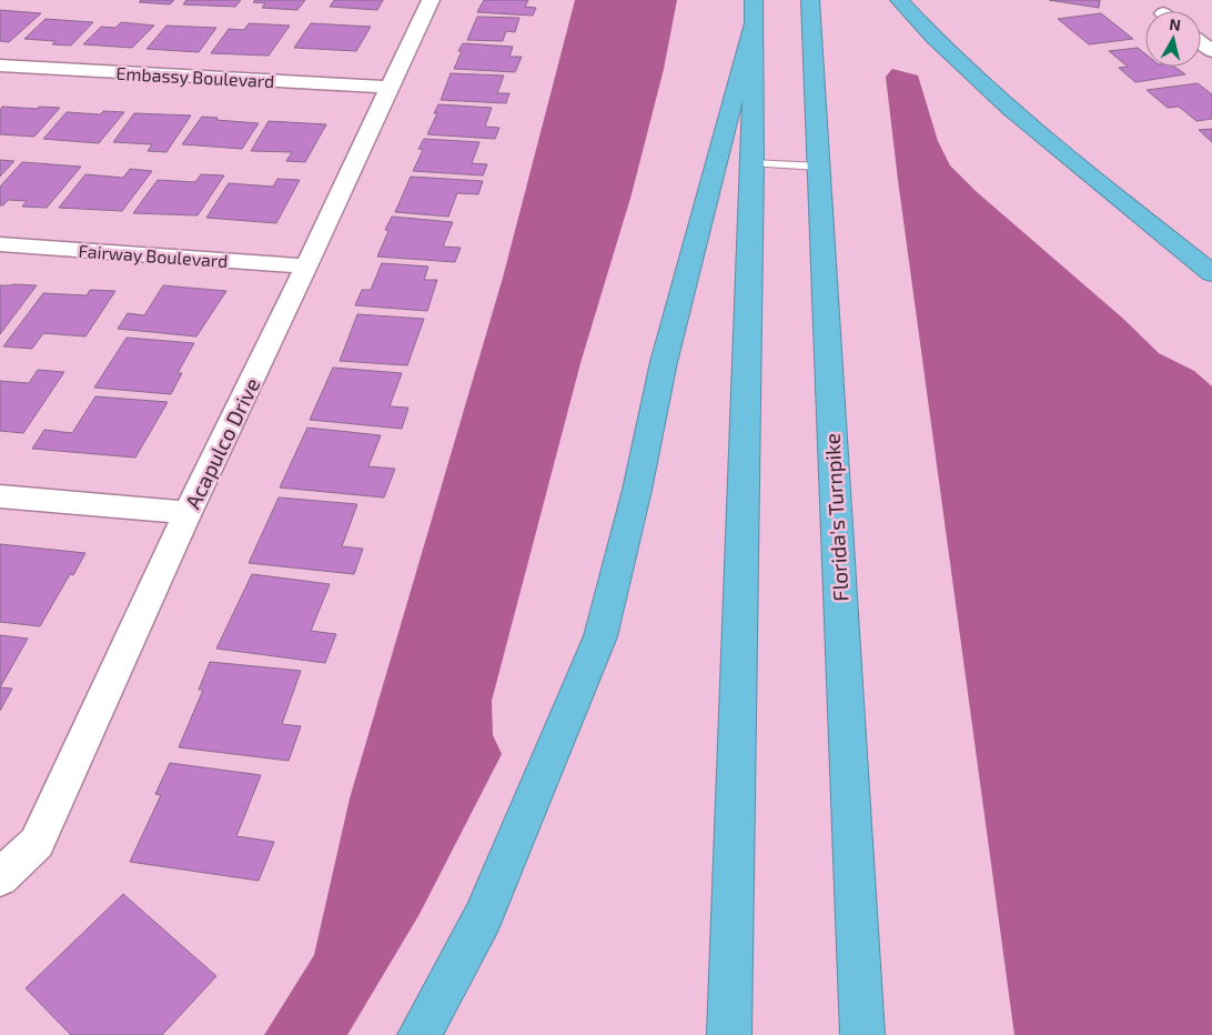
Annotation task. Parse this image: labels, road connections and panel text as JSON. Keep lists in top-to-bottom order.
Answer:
{
  "streets": {
    "highway": ["Florida's Turnpike"],
    "street": ["Embassy Boulevard", "Fairway Boulevard", "Acapulco Drive"]
  },
  "crossings": [
    ["Embassy Boulevard", "Acapulco Drive"],
    ["Fairway Boulevard", "Acapulco Drive"]
  ],
  "north": "top"
}
